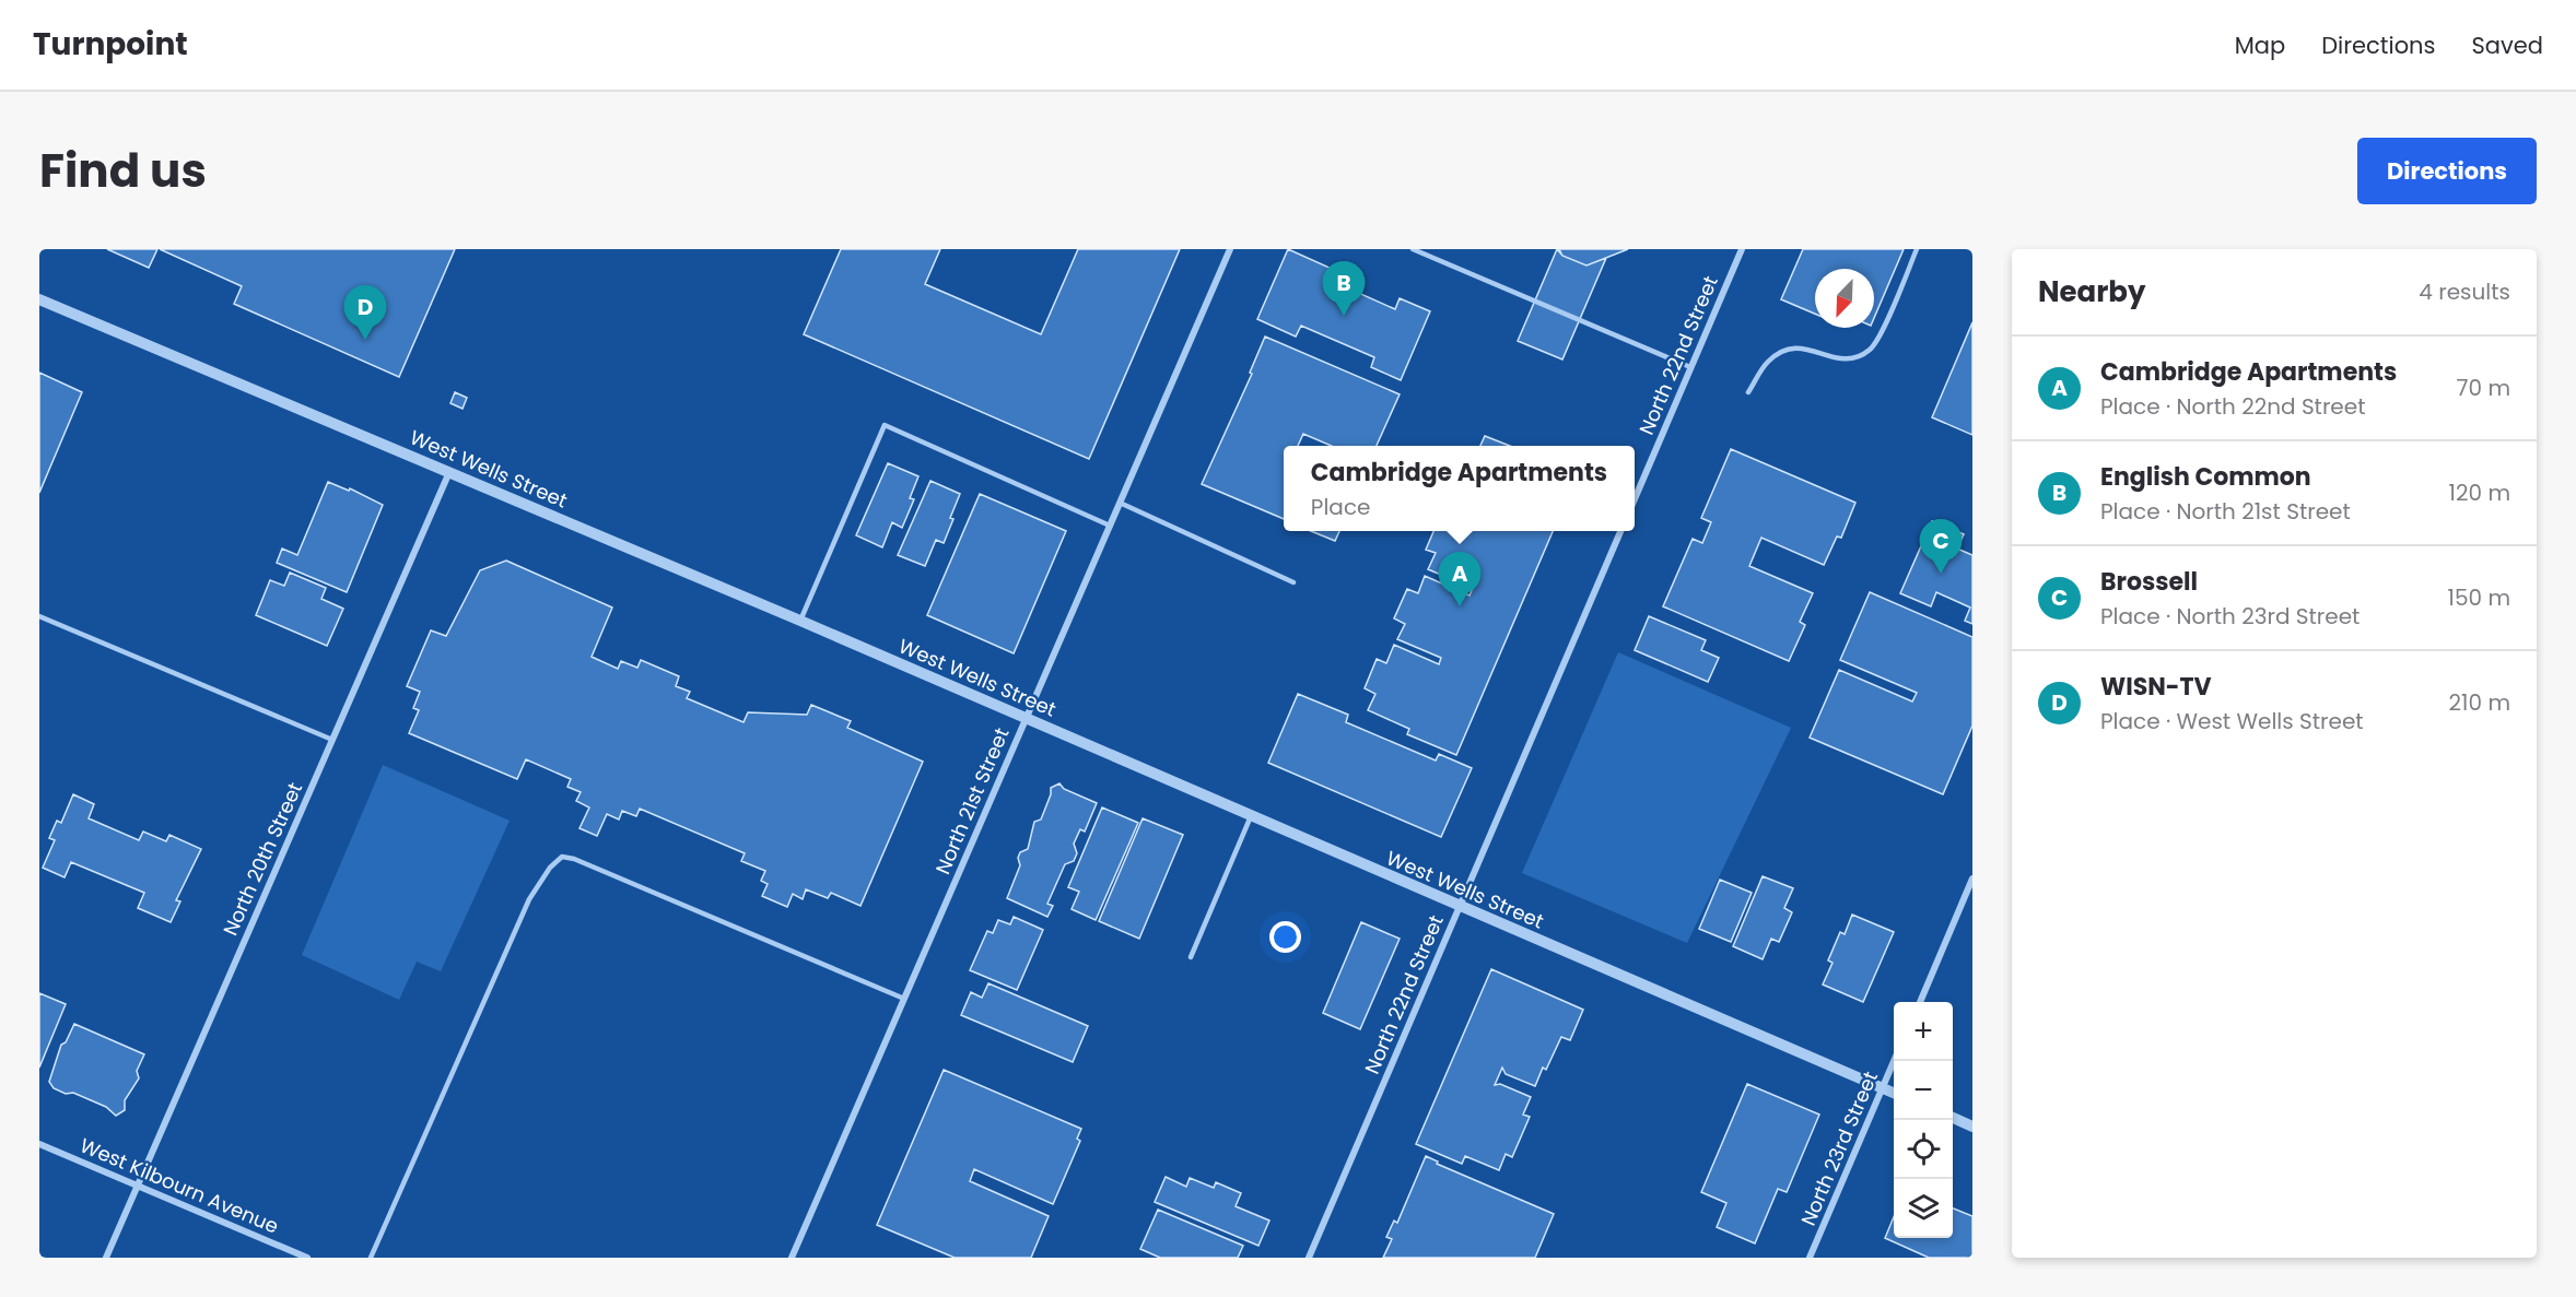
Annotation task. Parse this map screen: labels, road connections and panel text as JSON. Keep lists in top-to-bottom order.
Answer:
{
  "streets": {
    "street": [
      "North 22nd Street",
      "West Wells Street",
      "North 21st Street",
      "North 20th Street",
      "North 23rd Street",
      "West Kilbourn Avenue"
    ]
  },
  "crossings": [
    ["North 22nd Street", "West Wells Street"],
    ["West Wells Street", "North 21st Street"],
    ["West Wells Street", "North 20th Street"],
    ["West Wells Street", "North 23rd Street"],
    ["North 20th Street", "West Kilbourn Avenue"]
  ],
  "north": "bottom left",
  "page": {
    "header": "Turnpoint",
    "nav": ["Map", "Directions", "Saved"],
    "title": "Find us",
    "buttons": "Directions",
    "heading": ["Nearby", "4 results"],
    "pins": [
      "B",
      "D",
      "C",
      "A"
    ],
    "list": [
      {
        "mark": "A",
        "name": "Cambridge Apartments",
        "note": "Place · North 22nd Street",
        "value": "70 m"
      },
      {
        "mark": "B",
        "name": "English Common",
        "note": "Place · North 21st Street",
        "value": "120 m"
      },
      {
        "mark": "C",
        "name": "Brossell",
        "note": "Place · North 23rd Street",
        "value": "150 m"
      },
      {
        "mark": "D",
        "name": "WISN-TV",
        "note": "Place · West Wells Street",
        "value": "210 m"
      }
    ],
    "popup": ["Cambridge Apartments", "Place"],
    "map_buttons": ["+", "−"]
  }
}
